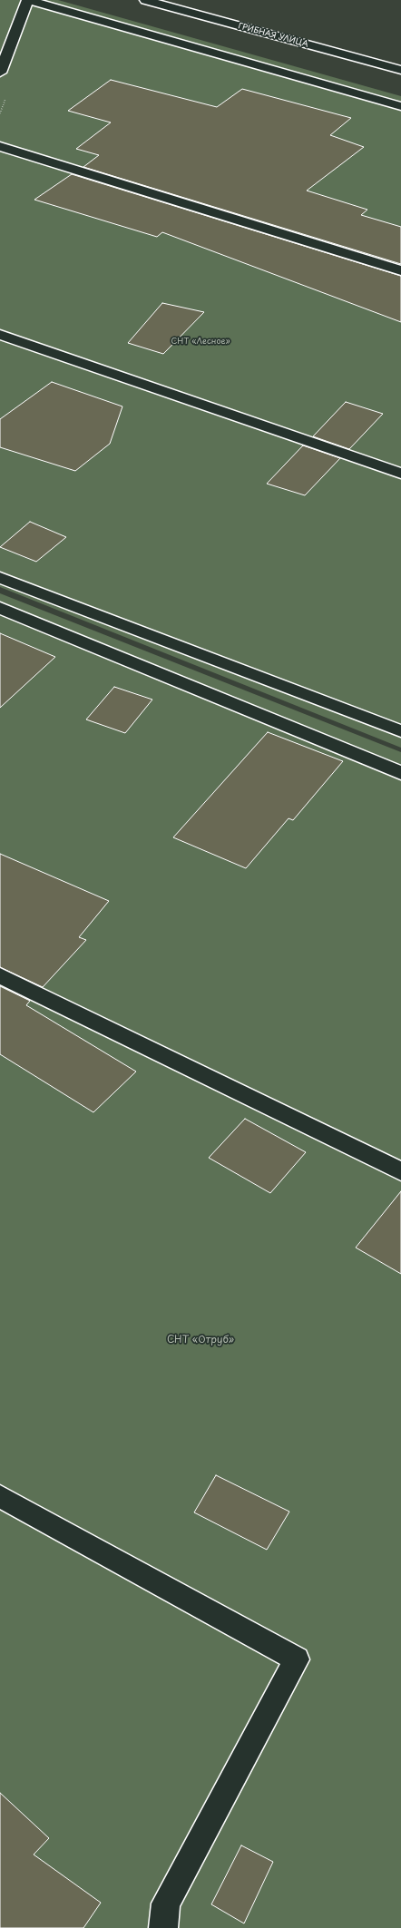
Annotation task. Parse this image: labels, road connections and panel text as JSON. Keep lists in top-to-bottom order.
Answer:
{
  "streets": {
    "street": ["ГРИБНАЯ УЛИЦА"]
  },
  "parks": ["СНТ «Лесное»", "СНТ «Отруб»"]
}
